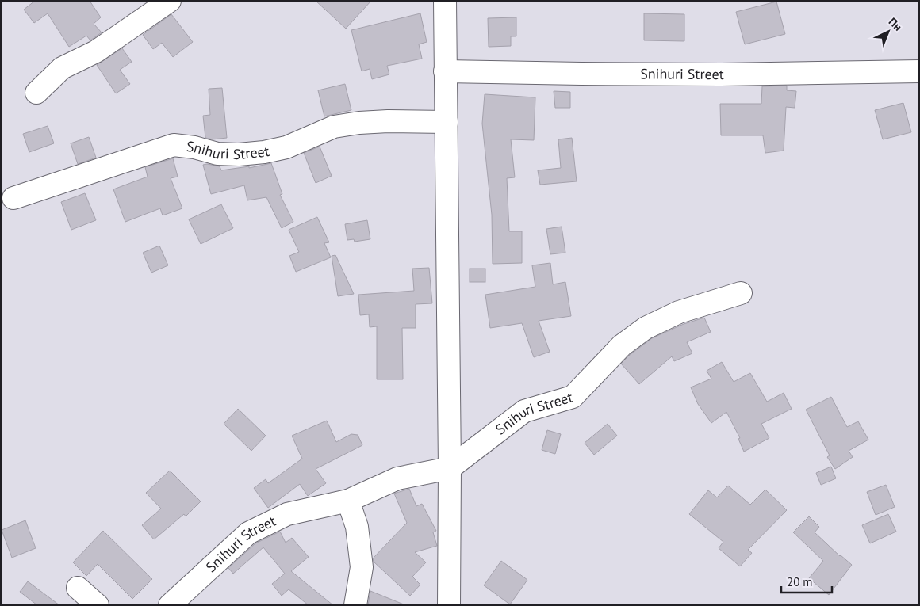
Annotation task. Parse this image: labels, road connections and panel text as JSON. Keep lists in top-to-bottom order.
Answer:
{
  "streets": {
    "street": ["Snihuri Street"]
  },
  "scale_bar": "20 m",
  "north": "top right"
}
